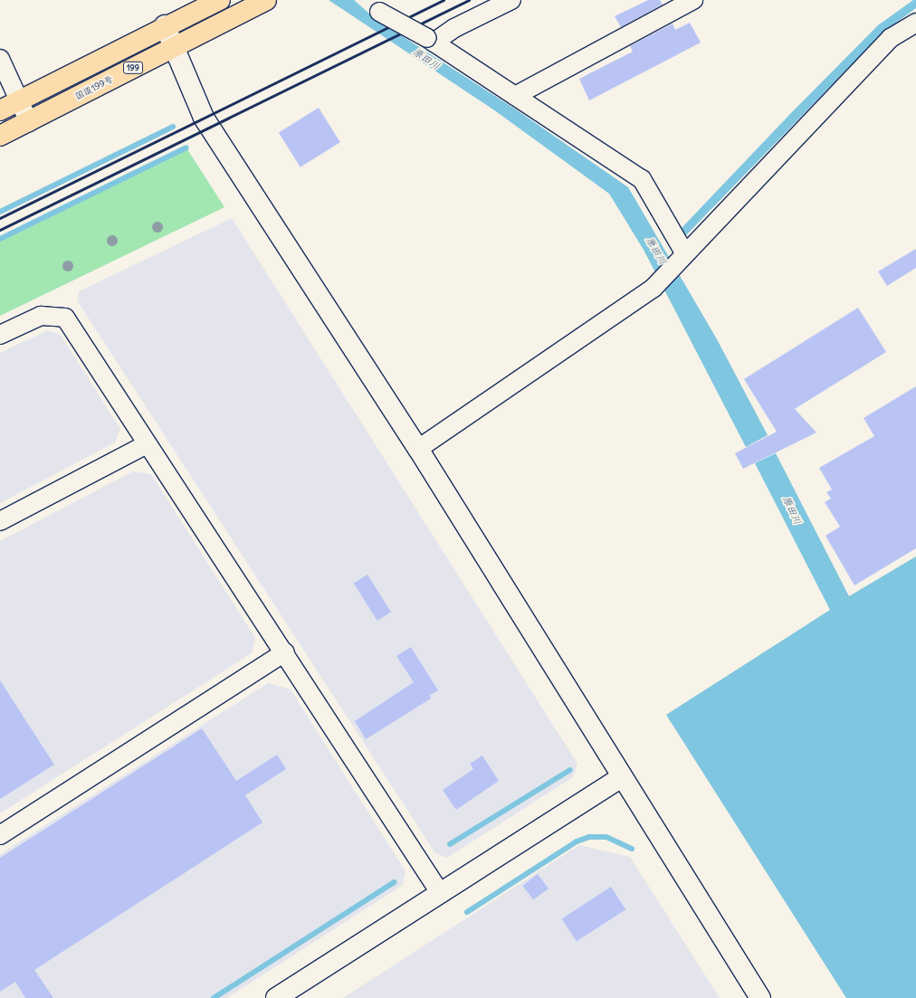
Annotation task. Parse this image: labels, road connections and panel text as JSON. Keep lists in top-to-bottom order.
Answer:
{
  "streets": {
    "highway": ["199", "国道199号"]
  },
  "water": ["原田川"]
}
